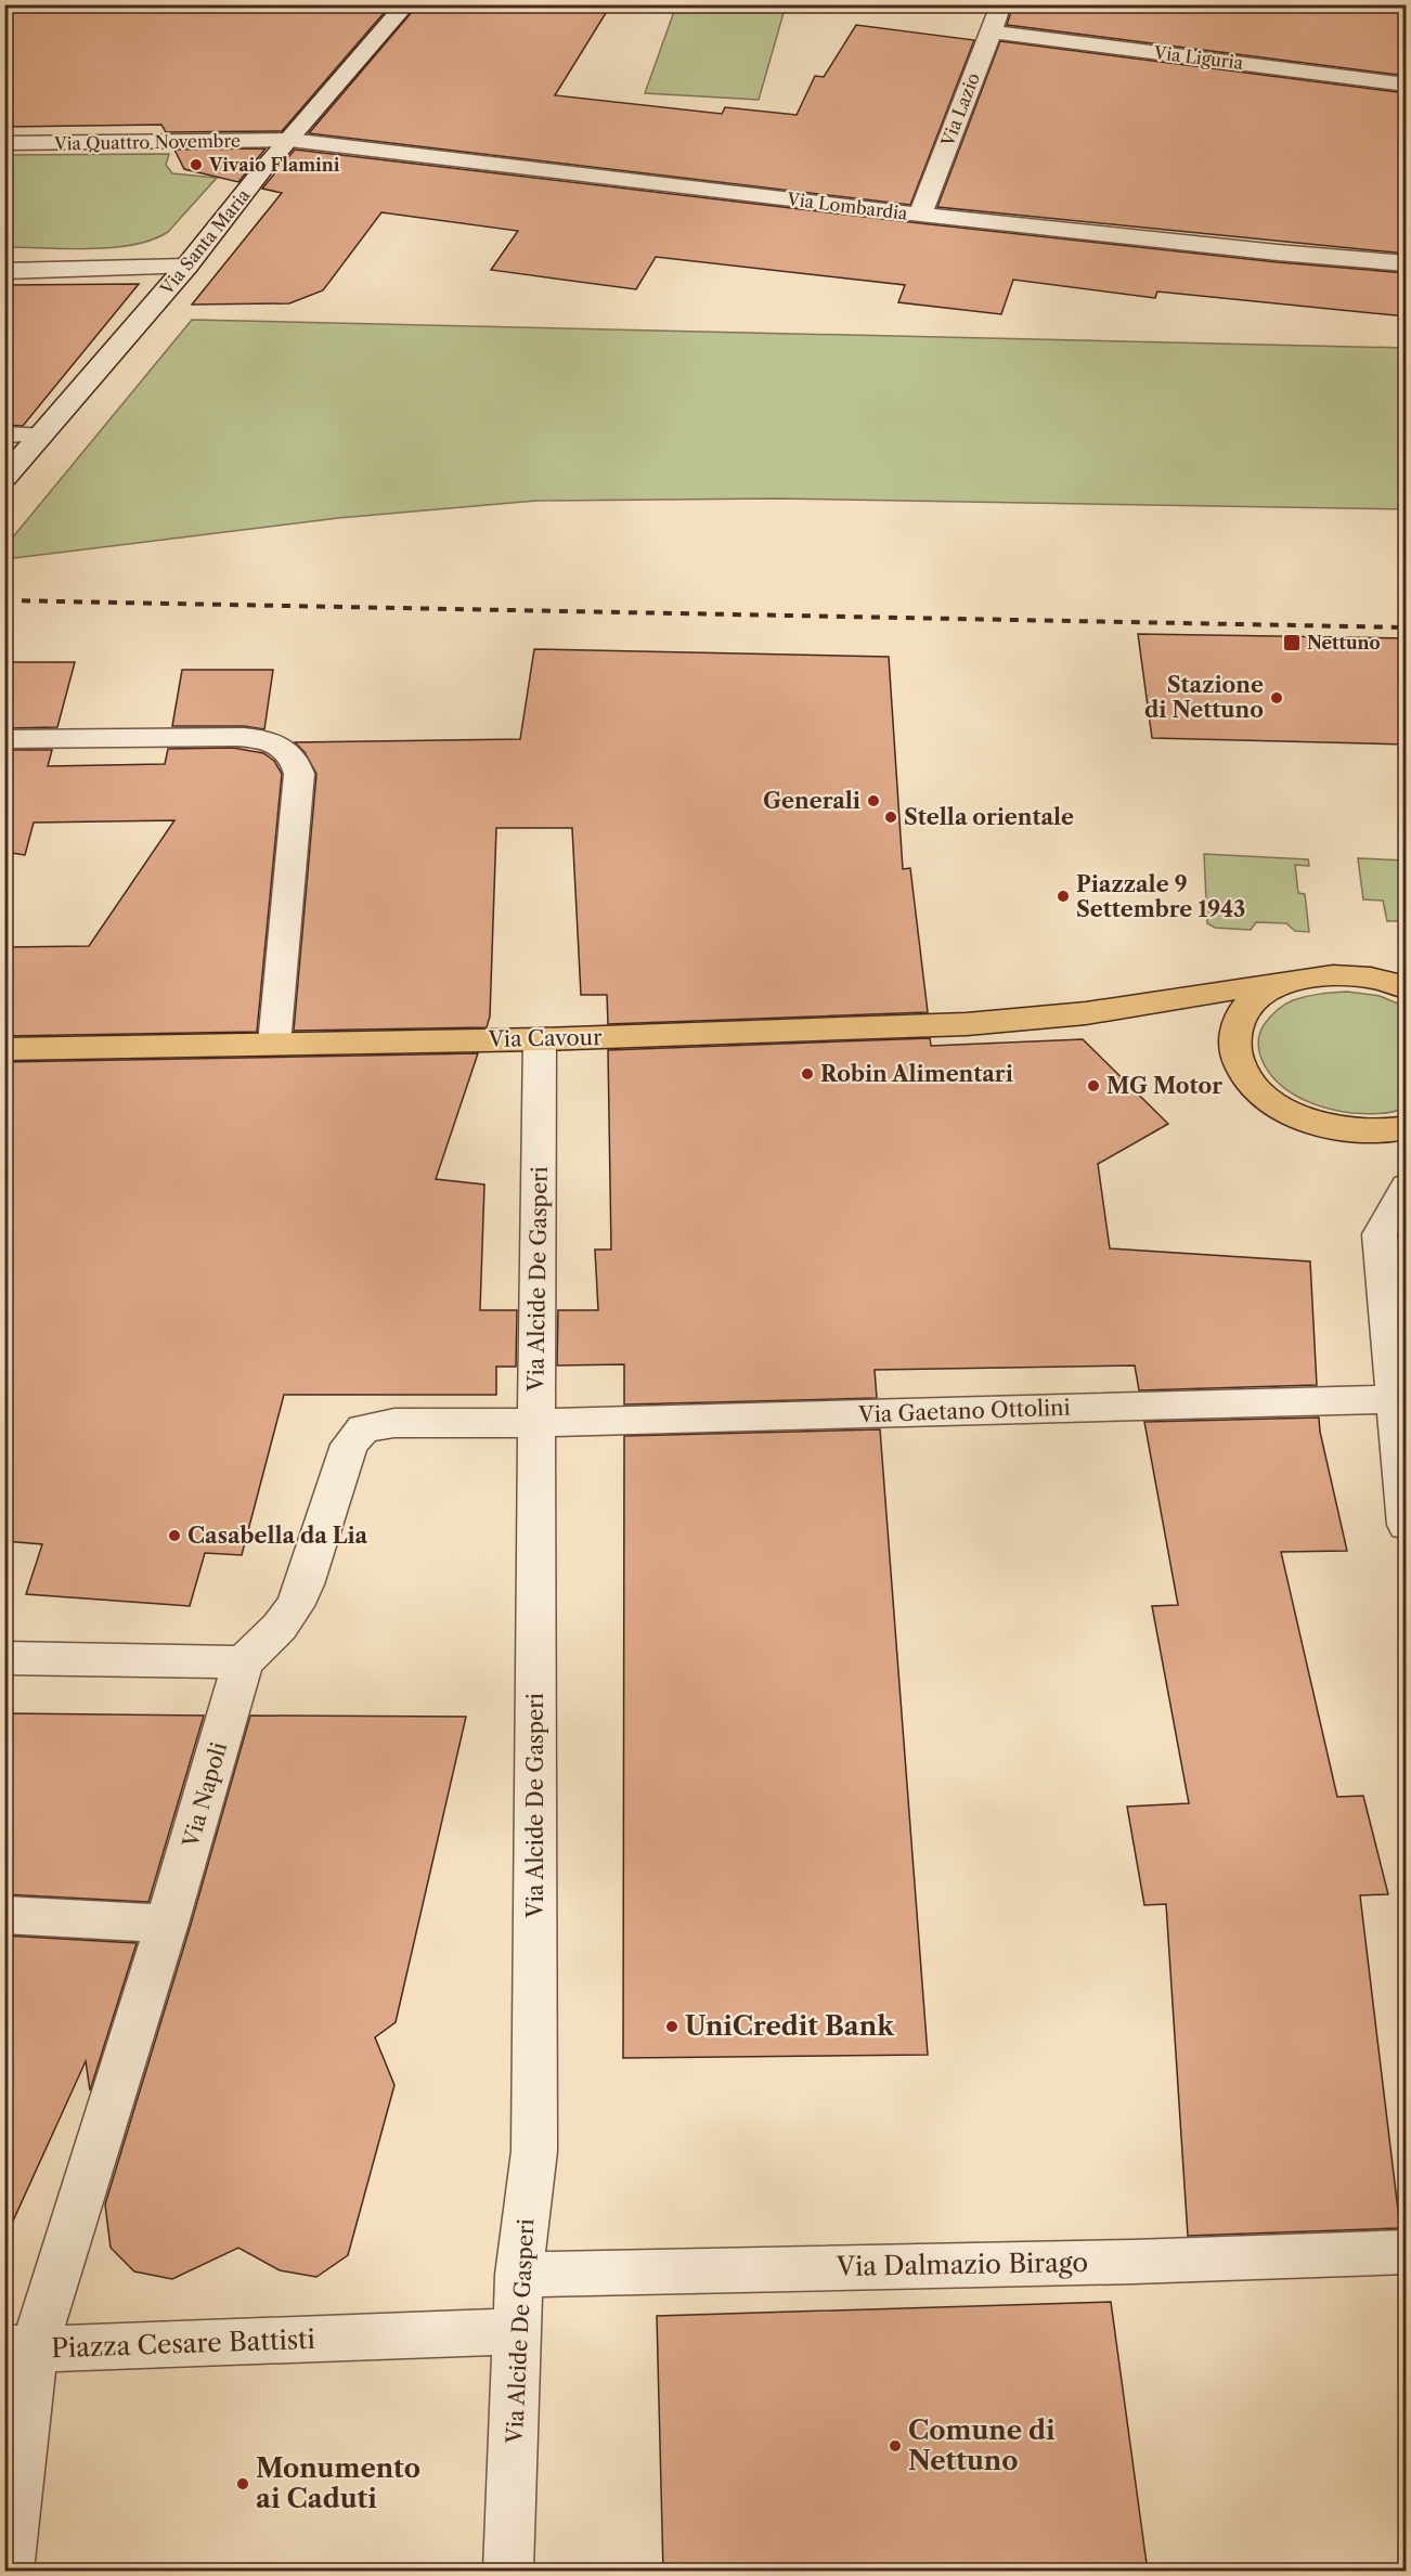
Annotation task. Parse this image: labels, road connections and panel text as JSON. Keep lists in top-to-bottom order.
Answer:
{
  "streets": {
    "main road": ["Via Cavour"],
    "street": [
      "Via Liguria",
      "Via Lazio",
      "Via Quattro Novembre",
      "Via Lombardia",
      "Via Santa Maria",
      "Via Alcide De Gasperi",
      "Via Gaetano Ottolini",
      "Via Napoli",
      "Via Dalmazio Birago",
      "Piazza Cesare Battisti"
    ]
  },
  "crossings": [
    ["Via Liguria", "Via Lazio"],
    ["Via Lazio", "Via Lombardia"],
    ["Via Quattro Novembre", "Via Lombardia"],
    ["Via Quattro Novembre", "Via Santa Maria"],
    ["Via Lombardia", "Via Santa Maria"],
    ["Via Cavour", "Via Alcide De Gasperi"],
    ["Via Alcide De Gasperi", "Via Gaetano Ottolini"],
    ["Via Alcide De Gasperi", "Via Dalmazio Birago"],
    ["Via Alcide De Gasperi", "Piazza Cesare Battisti"],
    ["Via Napoli", "Piazza Cesare Battisti"]
  ],
  "places": {
    "other": [
      "Vivaio Flamini",
      "Stazione di Nettuno",
      "Generali",
      "Stella orientale",
      "Piazzale 9 Settembre 1943",
      "Robin Alimentari",
      "MG Motor",
      "Casabella da Lia",
      "UniCredit Bank",
      "Comune di Nettuno",
      "Monumento ai Caduti"
    ],
    "transit": ["Nettuno"]
  }
}
